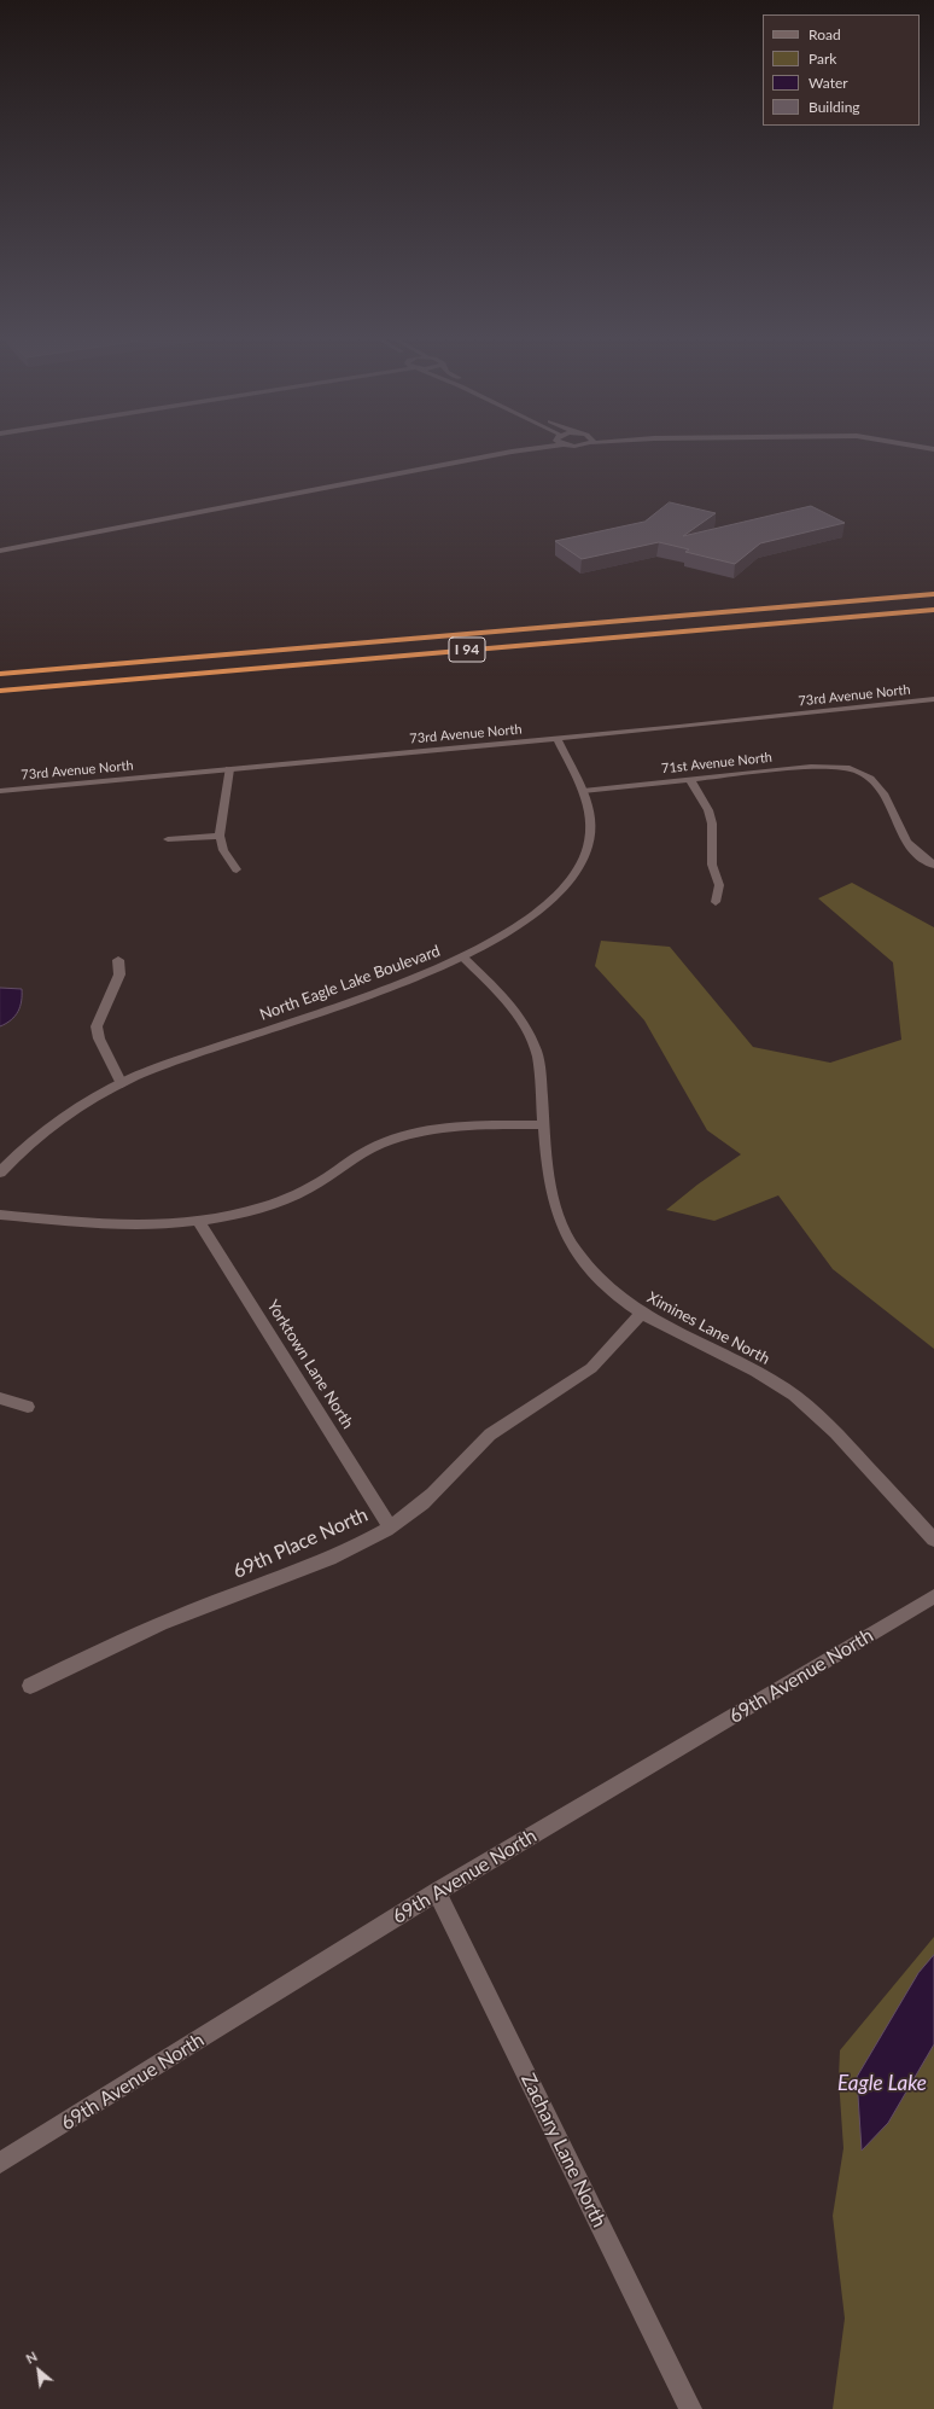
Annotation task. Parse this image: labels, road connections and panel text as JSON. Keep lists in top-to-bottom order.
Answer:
{
  "streets": {
    "highway": ["I 94"],
    "street": [
      "73rd Avenue North",
      "71st Avenue North",
      "North Eagle Lake Boulevard",
      "Ximines Lane North",
      "Yorktown Lane North",
      "69th Place North",
      "69th Avenue North",
      "Zachary Lane North"
    ]
  },
  "crossings": [
    ["73rd Avenue North", "North Eagle Lake Boulevard"],
    ["71st Avenue North", "North Eagle Lake Boulevard"],
    ["North Eagle Lake Boulevard", "Ximines Lane North"],
    ["Ximines Lane North", "69th Place North"],
    ["Yorktown Lane North", "69th Place North"],
    ["69th Avenue North", "Zachary Lane North"]
  ],
  "water": ["Eagle Lake"],
  "legend": [
    "Road",
    "Park",
    "Water",
    "Building"
  ],
  "north": "top left"
}
